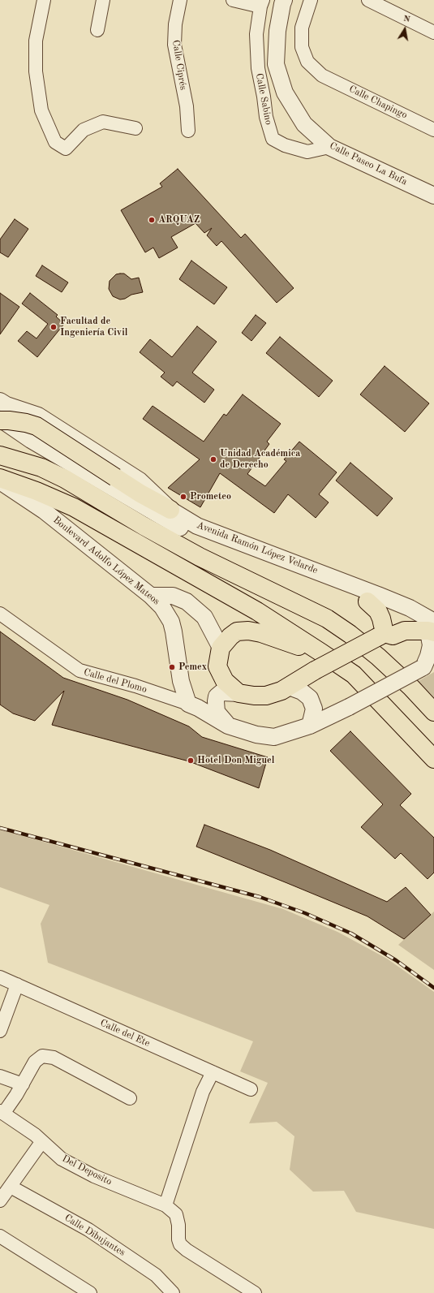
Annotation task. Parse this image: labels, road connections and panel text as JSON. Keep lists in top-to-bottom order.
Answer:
{
  "streets": {
    "main road": ["Boulevard Adolfo López Mateos"],
    "street": [
      "Calle Ciprés",
      "Calle Sabino",
      "Calle Chapingo",
      "Calle Paseo La Bufa",
      "Avenida Ramón López Velarde",
      "Calle del Plomo",
      "Calle del Ete",
      "Del Deposito",
      "Calle Dibujantes"
    ]
  },
  "crossings": [
    ["Calle Sabino", "Calle Paseo La Bufa"],
    ["Boulevard Adolfo López Mateos", "Calle del Plomo"]
  ],
  "places": [
    "ARQUAZ",
    "Facultad de Ingeniería Civil",
    "Unidad Académica de Derecho",
    "Prometeo",
    "Pemex",
    "Hotel Don Miguel"
  ],
  "north": "top"
}
